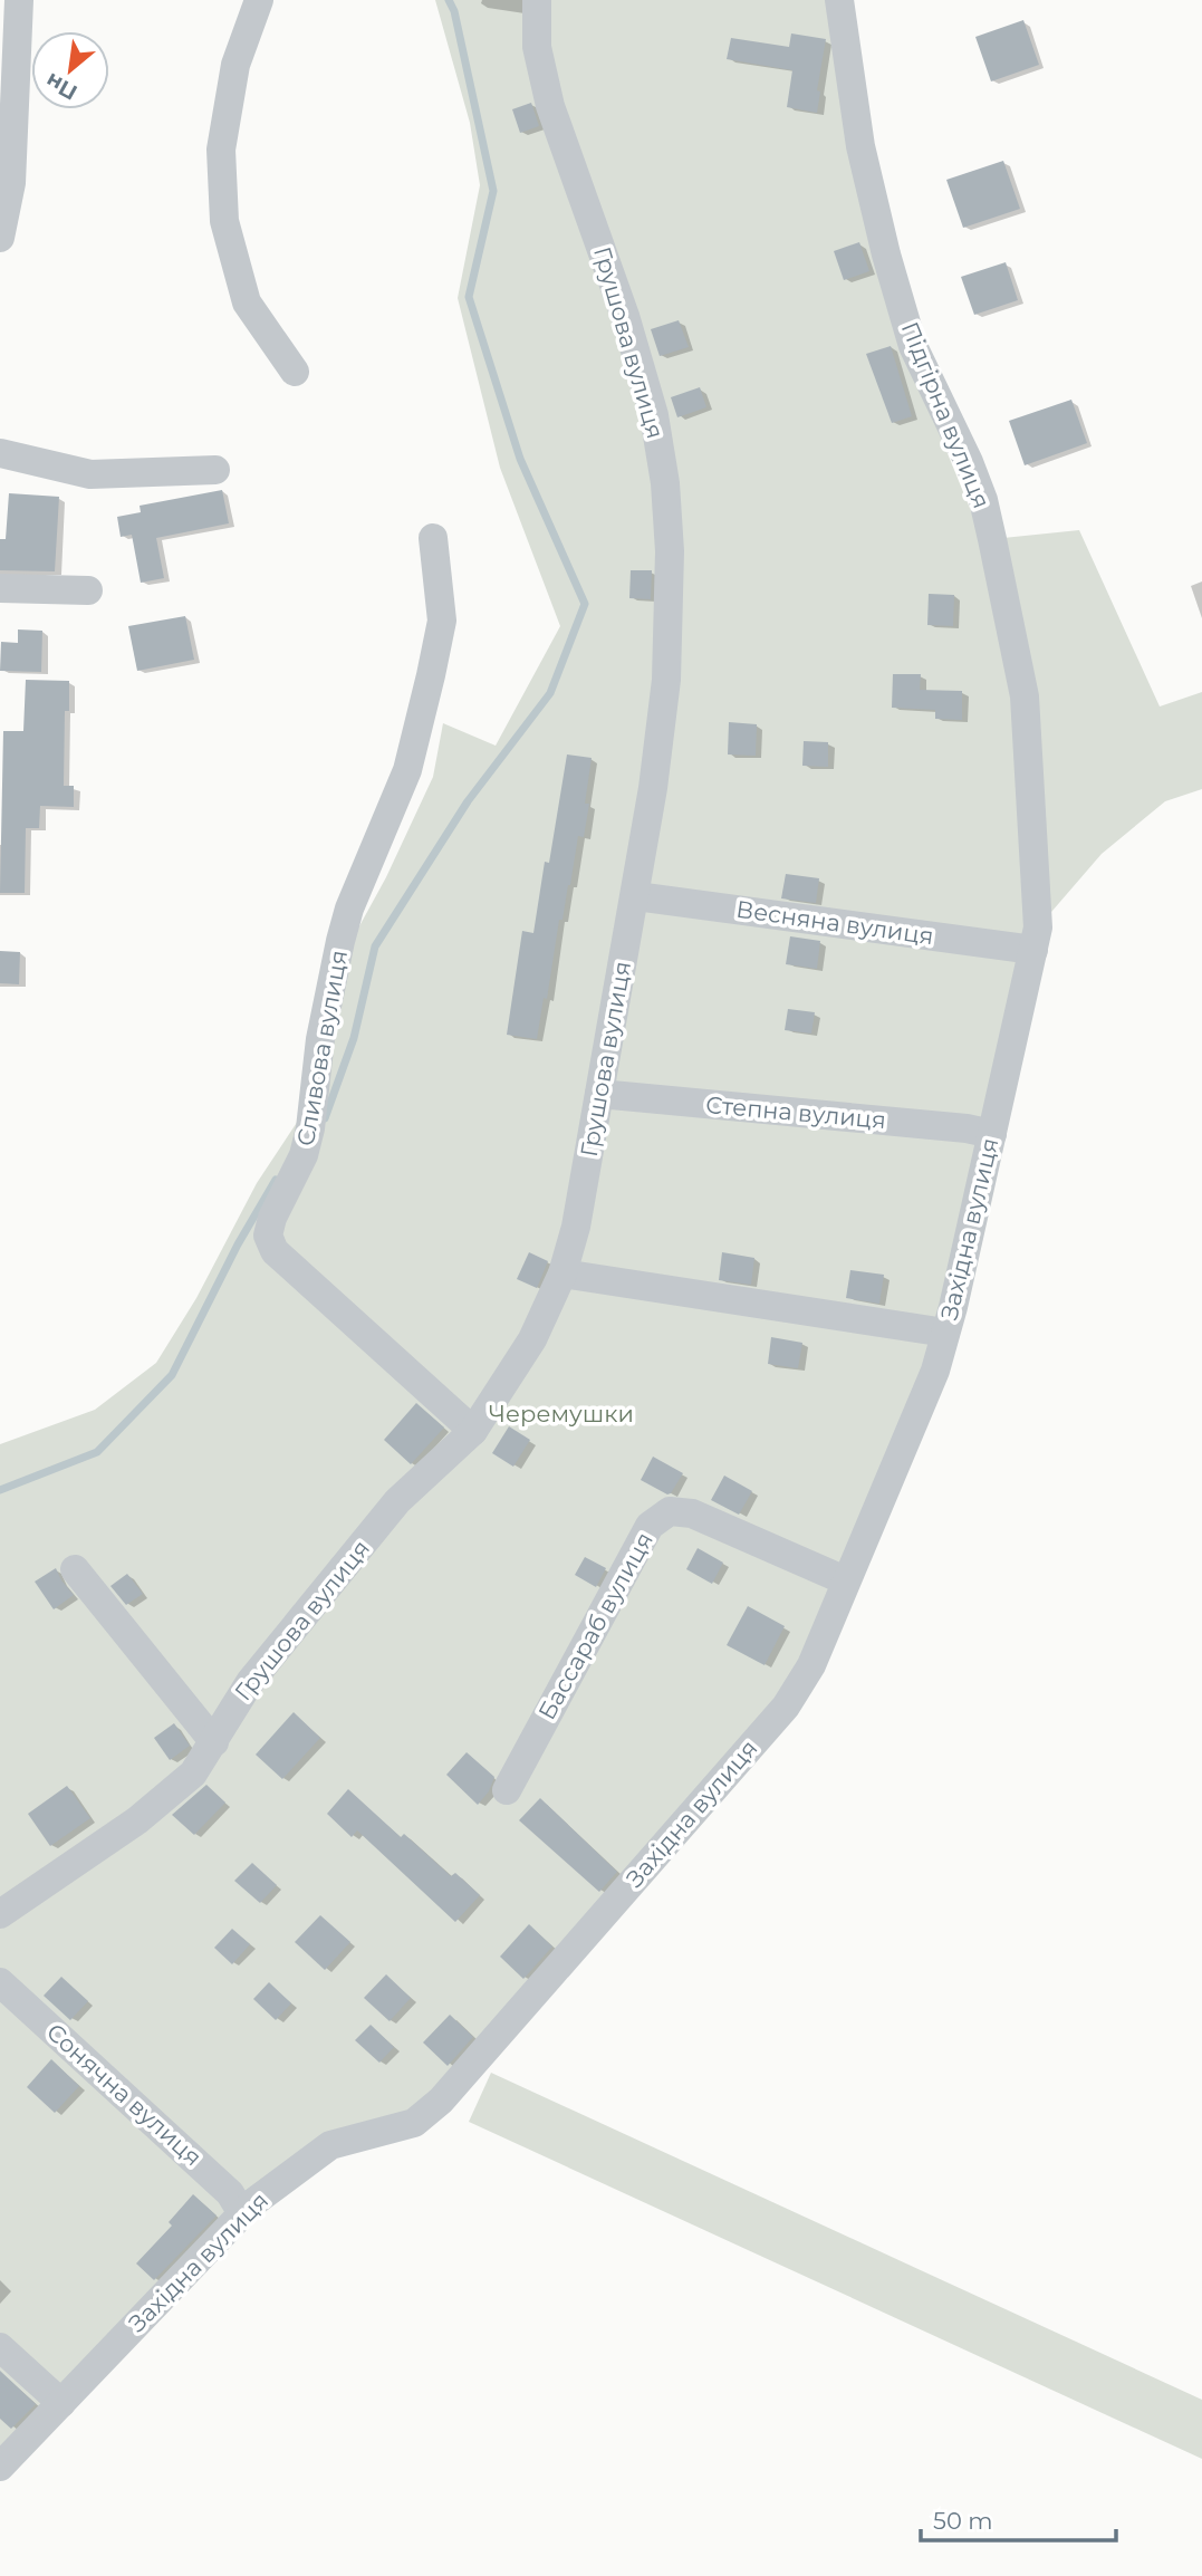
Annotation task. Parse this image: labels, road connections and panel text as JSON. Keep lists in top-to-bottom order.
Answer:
{
  "streets": {
    "street": [
      "Грушова вулиця",
      "Підгірна вулиця",
      "Весняна вулиця",
      "Сливова вулиця",
      "Степна вулиця",
      "Західна вулиця",
      "Бассараб вулиця",
      "Сонячна вулиця"
    ]
  },
  "crossings": [
    ["Грушова вулиця", "Весняна вулиця"],
    ["Грушова вулиця", "Сливова вулиця"],
    ["Грушова вулиця", "Степна вулиця"],
    ["Підгірна вулиця", "Весняна вулиця"],
    ["Підгірна вулиця", "Західна вулиця"],
    ["Весняна вулиця", "Західна вулиця"],
    ["Степна вулиця", "Західна вулиця"],
    ["Західна вулиця", "Бассараб вулиця"],
    ["Західна вулиця", "Сонячна вулиця"]
  ],
  "parks": ["Черемушки"],
  "scale_bar": "50 m",
  "north": "bottom left"
}
